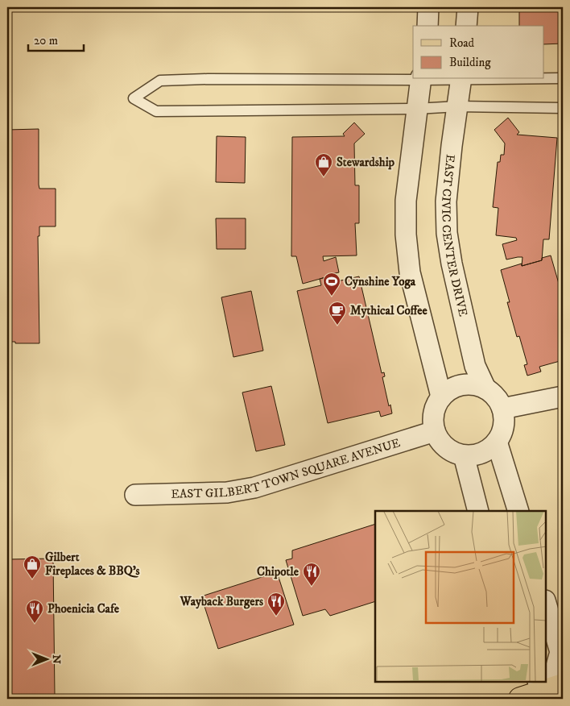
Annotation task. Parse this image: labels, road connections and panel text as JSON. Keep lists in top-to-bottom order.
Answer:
{
  "streets": {
    "street": ["EAST CIVIC CENTER DRIVE", "EAST GILBERT TOWN SQUARE AVENUE"]
  },
  "crossings": [
    ["EAST CIVIC CENTER DRIVE", "EAST GILBERT TOWN SQUARE AVENUE"]
  ],
  "places": {
    "shop": ["Stewardship", "Gilbert Fireplaces & BBQ's"],
    "sports": ["Cynshine Yoga"],
    "cafe": ["Mythical Coffee"],
    "restaurant": ["Chipotle", "Wayback Burgers", "Phoenicia Cafe"]
  },
  "legend": ["Road", "Building"],
  "scale_bar": "20 m",
  "north": "right"
}
